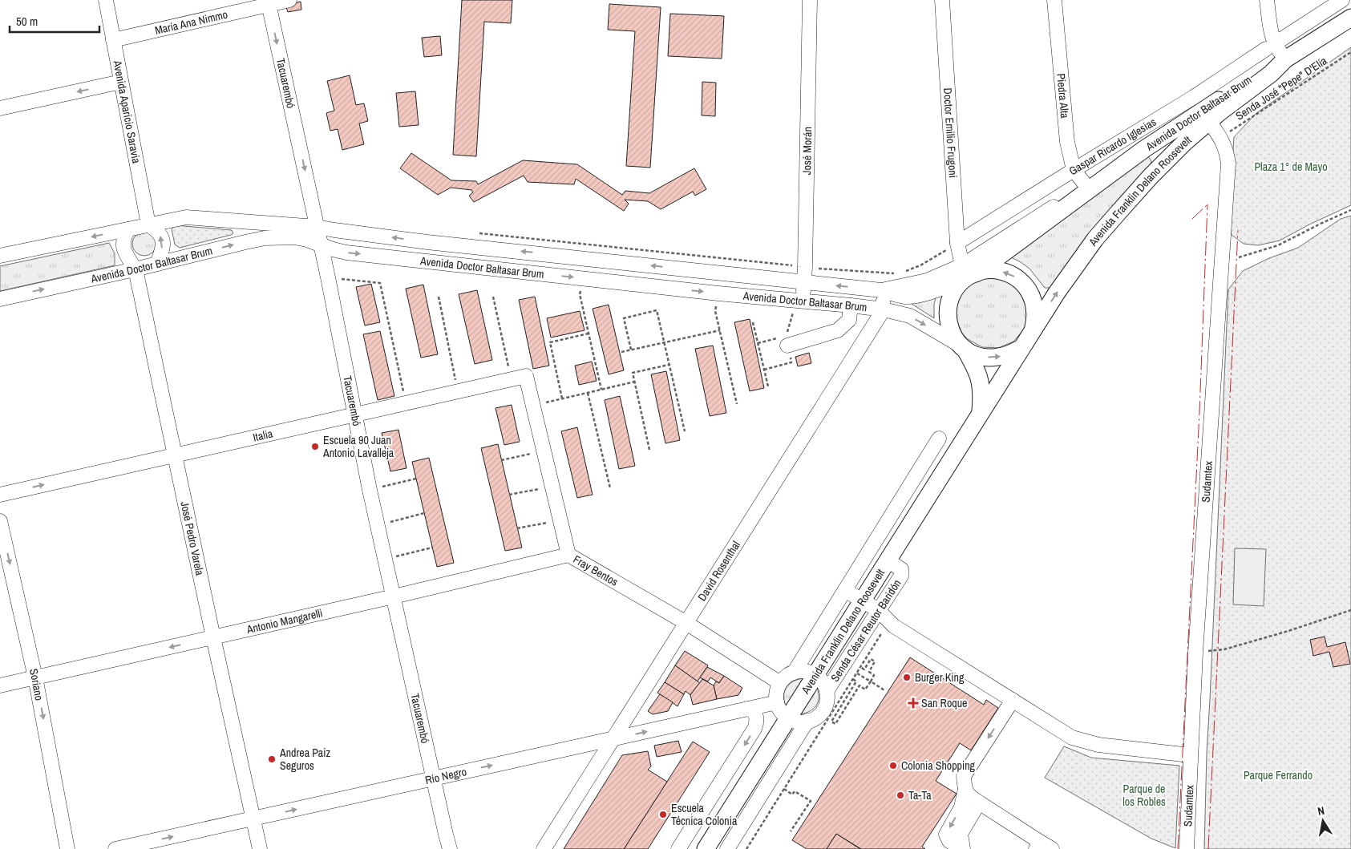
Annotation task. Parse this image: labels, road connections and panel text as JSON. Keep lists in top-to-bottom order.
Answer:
{
  "streets": {
    "main road": ["Avenida Doctor Baltasar Brum", "Avenida Franklin Delano Roosevelt"],
    "street": [
      "María Ana Nimmo",
      "Tacuarembó",
      "Piedra Alta",
      "Avenida Aparicio Saravia",
      "Doctor Emilio Frugoni",
      "Gaspar Ricardo Iglesias",
      "José Morán",
      "Italia",
      "Sudamtex",
      "José Pedro Varela",
      "Fray Bentos",
      "David Rosenthal",
      "Antonio Mangarelli",
      "Senda César Reutor Baridón",
      "Soriano",
      "Río Negro"
    ],
    "path": ["Senda José \"Pepe\" D'Elía"]
  },
  "crossings": [
    ["María Ana Nimmo", "Tacuarembó"],
    ["María Ana Nimmo", "Avenida Aparicio Saravia"],
    ["Tacuarembó", "Avenida Doctor Baltasar Brum"],
    ["Tacuarembó", "Italia"],
    ["Tacuarembó", "Antonio Mangarelli"],
    ["Tacuarembó", "Río Negro"],
    ["Senda José \"Pepe\" D'Elía", "Sudamtex"],
    ["Piedra Alta", "Avenida Doctor Baltasar Brum"],
    ["Piedra Alta", "Gaspar Ricardo Iglesias"],
    ["Avenida Aparicio Saravia", "Avenida Doctor Baltasar Brum"],
    ["Avenida Aparicio Saravia", "José Pedro Varela"],
    ["Avenida Doctor Baltasar Brum", "Doctor Emilio Frugoni"],
    ["Avenida Doctor Baltasar Brum", "Gaspar Ricardo Iglesias"],
    ["Avenida Doctor Baltasar Brum", "José Morán"],
    ["Avenida Doctor Baltasar Brum", "Avenida Franklin Delano Roosevelt"],
    ["Avenida Doctor Baltasar Brum", "Sudamtex"],
    ["Avenida Doctor Baltasar Brum", "José Pedro Varela"],
    ["Avenida Doctor Baltasar Brum", "David Rosenthal"],
    ["Doctor Emilio Frugoni", "Gaspar Ricardo Iglesias"],
    ["Doctor Emilio Frugoni", "Avenida Franklin Delano Roosevelt"],
    ["Gaspar Ricardo Iglesias", "Avenida Franklin Delano Roosevelt"],
    ["Gaspar Ricardo Iglesias", "Sudamtex"],
    ["Avenida Franklin Delano Roosevelt", "Sudamtex"],
    ["Avenida Franklin Delano Roosevelt", "Fray Bentos"],
    ["Avenida Franklin Delano Roosevelt", "Senda César Reutor Baridón"],
    ["Italia", "José Pedro Varela"],
    ["Italia", "Fray Bentos"],
    ["José Pedro Varela", "Antonio Mangarelli"],
    ["José Pedro Varela", "Río Negro"],
    ["Fray Bentos", "David Rosenthal"],
    ["Fray Bentos", "Antonio Mangarelli"],
    ["David Rosenthal", "Río Negro"],
    ["Antonio Mangarelli", "Soriano"]
  ],
  "one_way": ["Soriano", "Río Negro"],
  "parks": ["Plaza 1° de Mayo", "Parque Ferrando", "Parque de los Robles"],
  "places": {
    "other": [
      "Escuela 90 Juan Antonio Lavalleja",
      "Burger King",
      "Andrea Paiz Seguros",
      "Colonia Shopping",
      "Ta-Ta",
      "Escuela Técnica Colonia"
    ],
    "health": ["San Roque"]
  },
  "scale_bar": "50 m",
  "north": "top"
}
